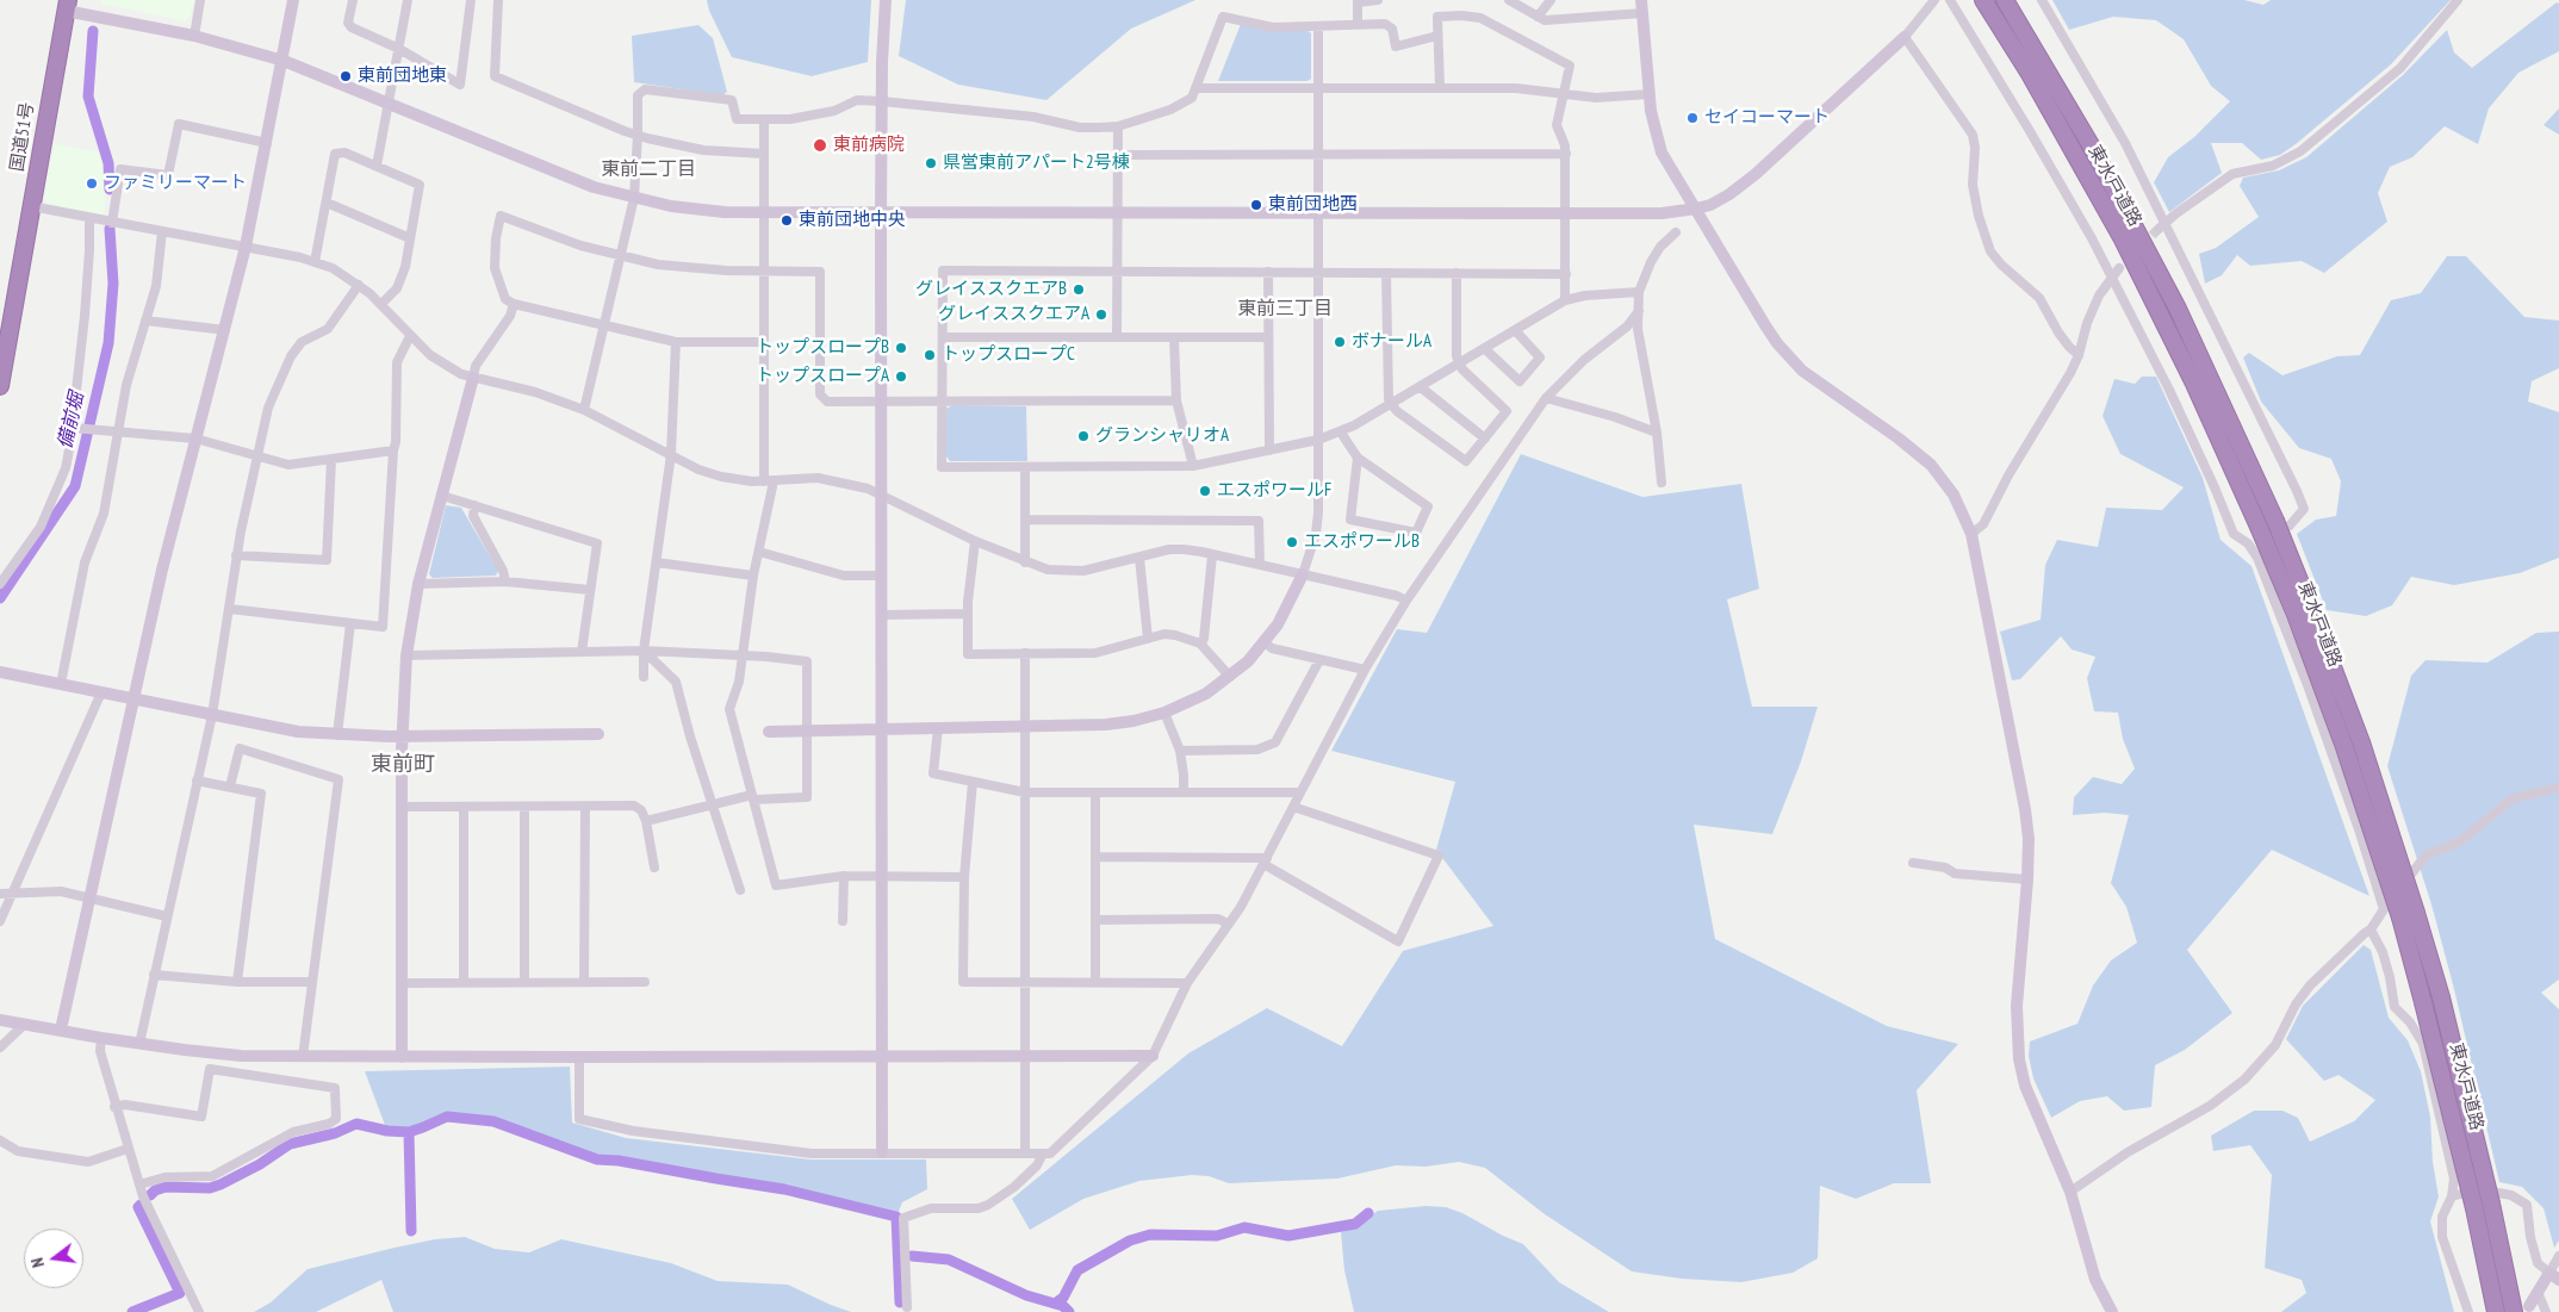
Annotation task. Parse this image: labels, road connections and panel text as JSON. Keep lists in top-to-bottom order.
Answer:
{
  "streets": {
    "highway": ["国道51号", "東水戸道路"]
  },
  "districts": ["東前二丁目", "東前三丁目", "東前町"],
  "water": ["備前堀"],
  "places": [
    "東前団地東",
    "セイコーマート",
    "東前病院",
    "県営東前アパート2号棟",
    "ファミリーマート",
    "東前団地西",
    "東前団地中央",
    "グレイススクエアB",
    "グレイススクエアA",
    "ボナールA",
    "トップスロープB",
    "トップスロープC",
    "トップスロープA",
    "グランシャリオA",
    "エスポワールF",
    "エスポワールB"
  ],
  "north": "left"
}
